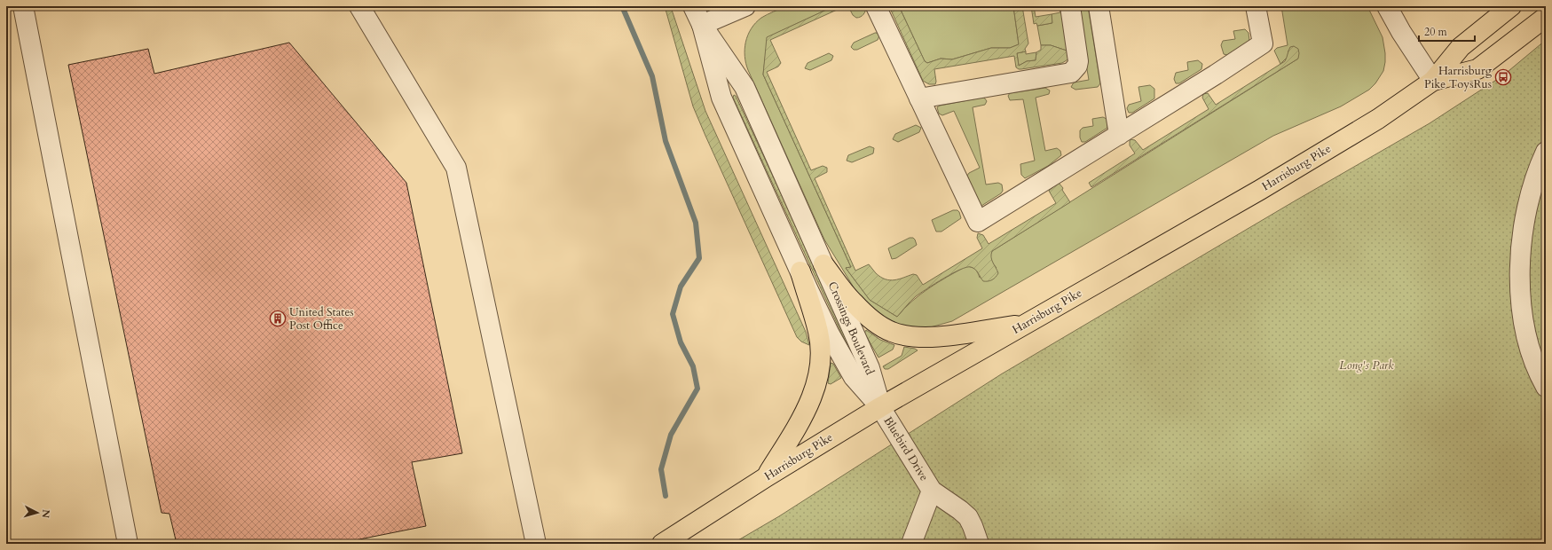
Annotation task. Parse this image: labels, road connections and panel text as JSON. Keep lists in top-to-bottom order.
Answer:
{
  "streets": {
    "main road": ["Harrisburg Pike"],
    "street": ["Crossings Boulevard", "Bluebird Drive"]
  },
  "crossings": [
    ["Harrisburg Pike", "Crossings Boulevard"],
    ["Harrisburg Pike", "Bluebird Drive"],
    ["Crossings Boulevard", "Bluebird Drive"]
  ],
  "parks": ["Long's Park"],
  "places": {
    "bus stop": ["Harrisburg Pike ToysRus"],
    "building": ["United States Post Office"]
  },
  "scale_bar": "20 m",
  "north": "right"
}
